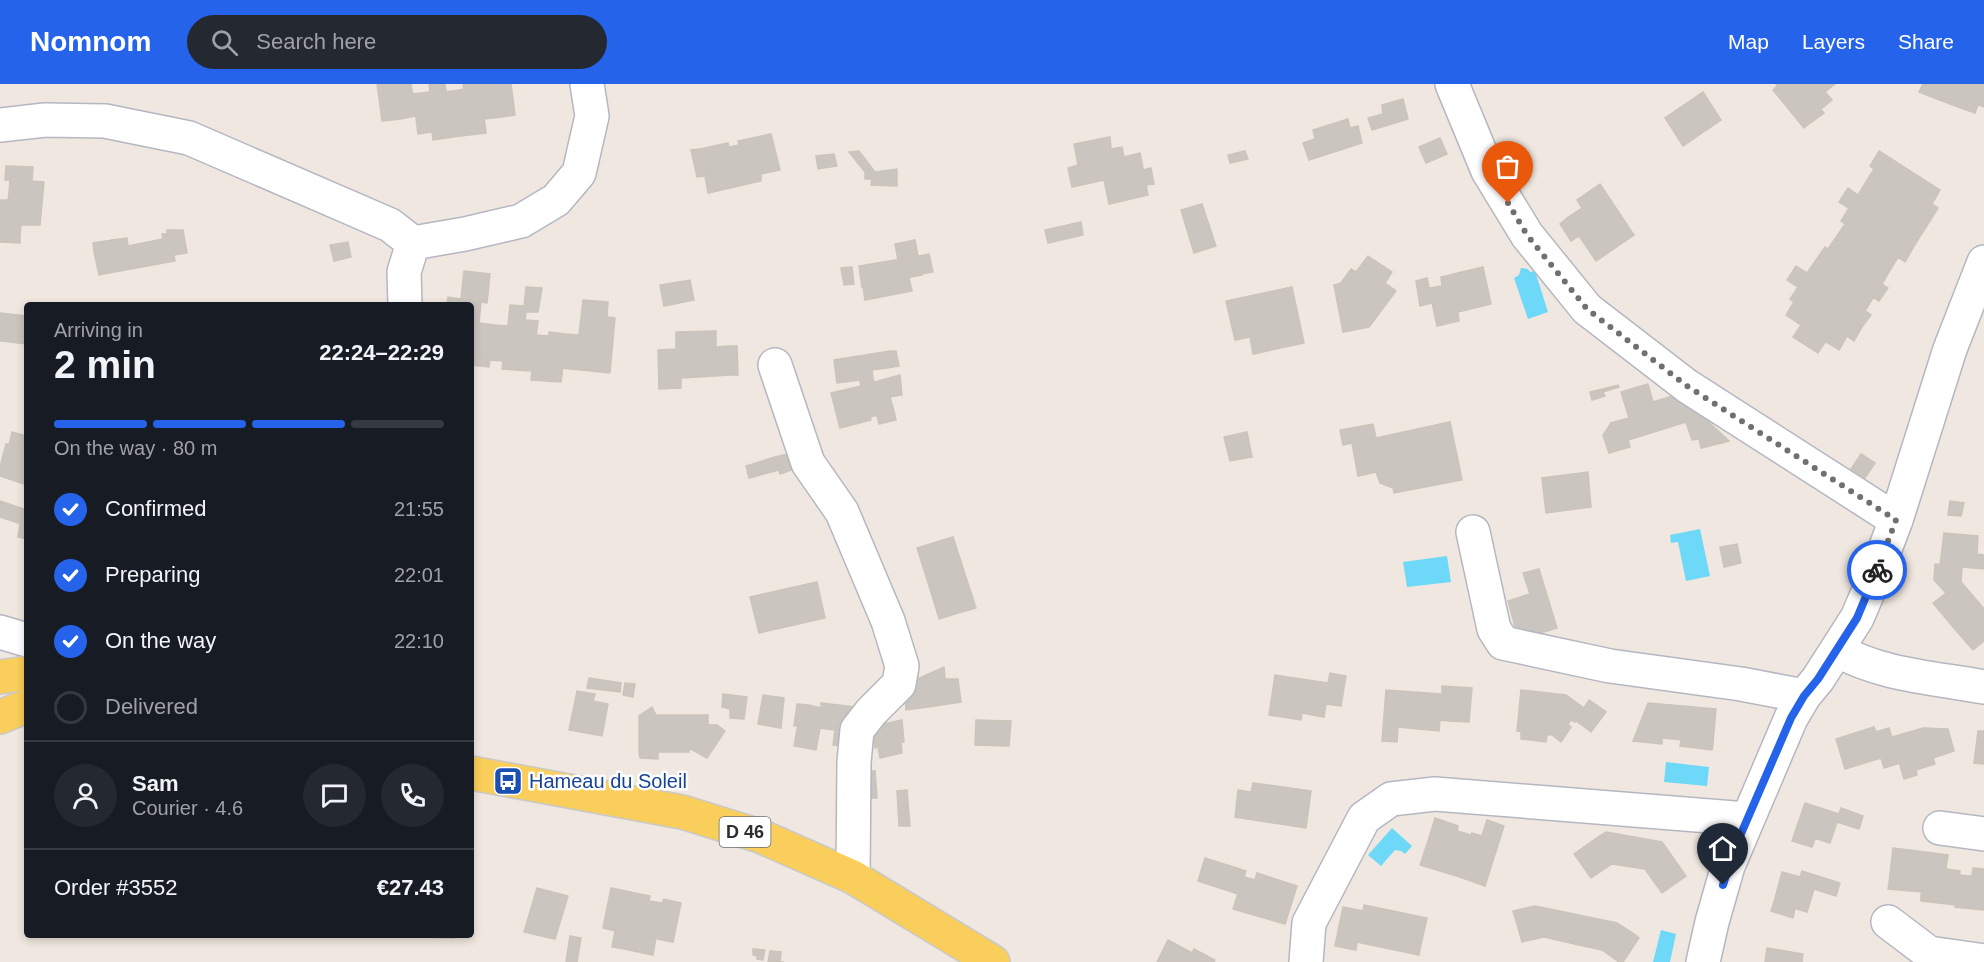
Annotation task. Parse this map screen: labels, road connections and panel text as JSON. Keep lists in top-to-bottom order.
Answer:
{
  "streets": {
    "main road": ["D 46"]
  },
  "places": {
    "bus stop": ["Hameau du Soleil"]
  },
  "page": {
    "header": "Nomnom",
    "search": "Search here",
    "nav": ["Map", "Layers", "Share"],
    "heading": ["2 min", "Arriving in", "22:24–22:29"],
    "panel": [
      "Sam",
      "Courier · 4.6",
      "Order #3552",
      "€27.43"
    ],
    "bar": "On the way · 80 m",
    "list": [
      ["Confirmed", "21:55"],
      ["Preparing", "22:01"],
      ["On the way", "22:10"],
      "Delivered"
    ]
  }
}
